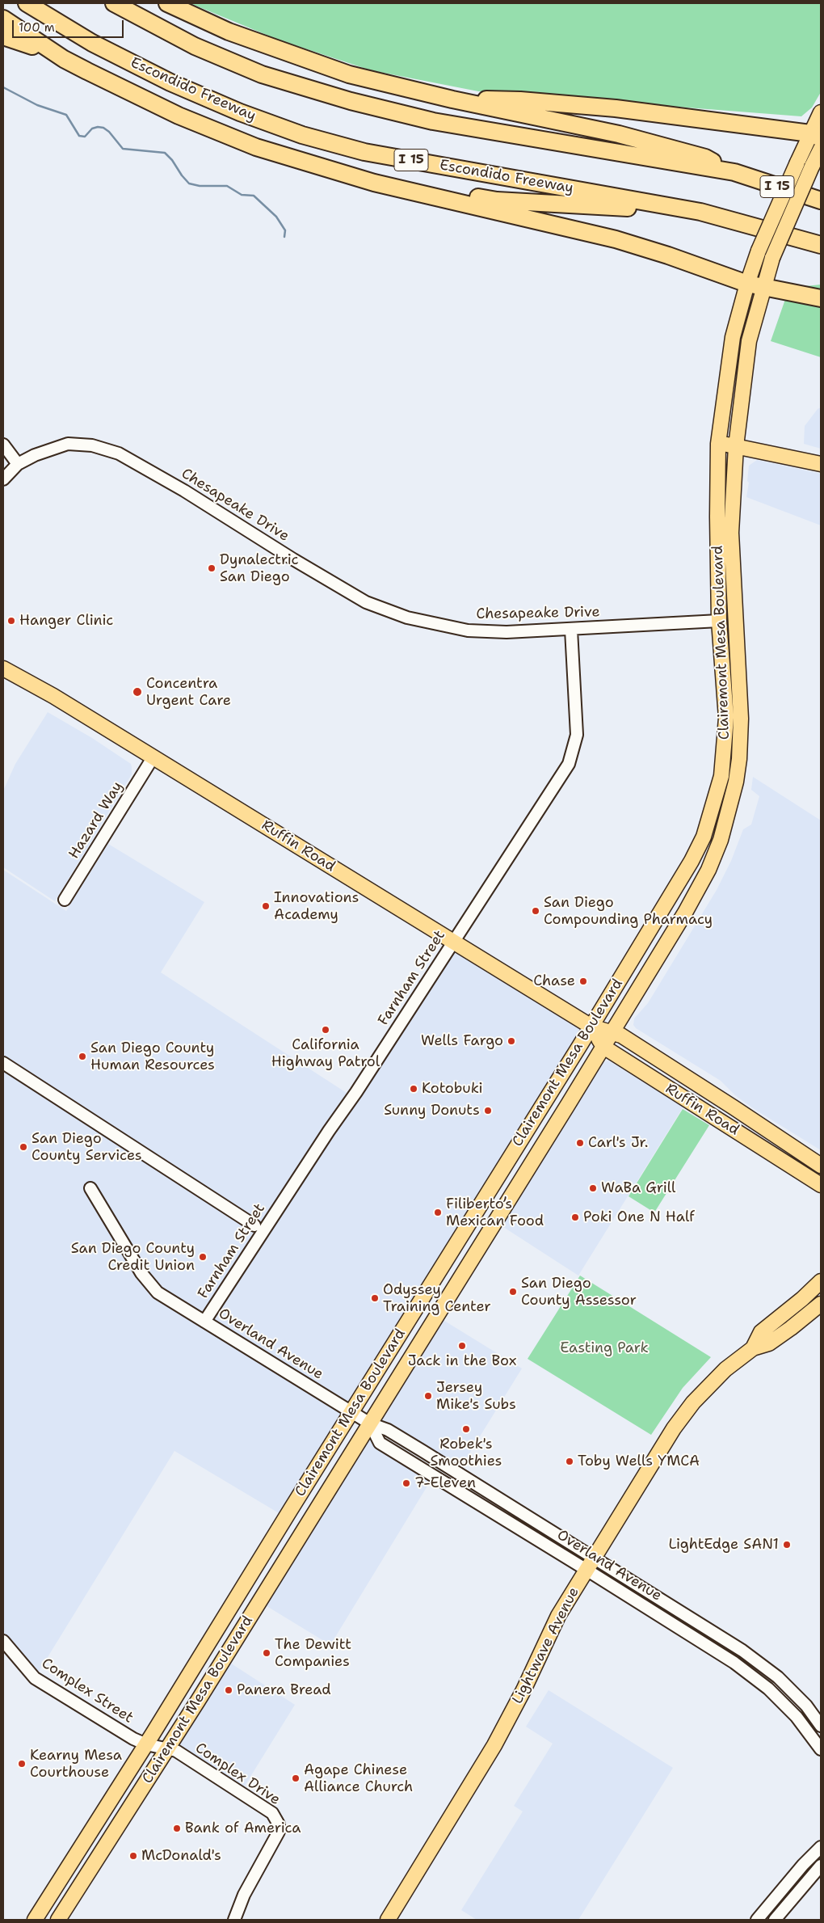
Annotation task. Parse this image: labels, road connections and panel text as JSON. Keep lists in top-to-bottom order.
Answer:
{
  "streets": {
    "highway": ["Escondido Freeway", "I 15"],
    "main road": ["Clairemont Mesa Boulevard", "Ruffin Road", "Lightwave Avenue"],
    "street": [
      "Chesapeake Drive",
      "Hazard Way",
      "Farnham Street",
      "Overland Avenue",
      "Complex Street",
      "Complex Drive"
    ]
  },
  "crossings": [
    ["Chesapeake Drive", "Clairemont Mesa Boulevard"],
    ["Chesapeake Drive", "Farnham Street"],
    ["Clairemont Mesa Boulevard", "Ruffin Road"],
    ["Clairemont Mesa Boulevard", "Overland Avenue"],
    ["Clairemont Mesa Boulevard", "Complex Street"],
    ["Clairemont Mesa Boulevard", "Complex Drive"],
    ["Hazard Way", "Ruffin Road"],
    ["Ruffin Road", "Farnham Street"],
    ["Farnham Street", "Overland Avenue"],
    ["Overland Avenue", "Lightwave Avenue"],
    ["Complex Street", "Complex Drive"]
  ],
  "parks": ["Easting Park"],
  "places": [
    "Dynalectric San Diego",
    "Hanger Clinic",
    "Concentra Urgent Care",
    "Innovations Academy",
    "San Diego Compounding Pharmacy",
    "Chase",
    "California Highway Patrol",
    "Wells Fargo",
    "San Diego County Human Resources",
    "Kotobuki",
    "Sunny Donuts",
    "Carl's Jr.",
    "San Diego County Services",
    "WaBa Grill",
    "Filiberto’s Mexican Food",
    "Poki One N Half",
    "San Diego County Credit Union",
    "San Diego County Assessor",
    "Odyssey Training Center",
    "Jack in the Box",
    "Jersey Mike's Subs",
    "Robek's Smoothies",
    "Toby Wells YMCA",
    "7-Eleven",
    "LightEdge SAN1",
    "The Dewitt Companies",
    "Panera Bread",
    "Kearny Mesa Courthouse",
    "Agape Chinese Alliance Church",
    "Bank of America",
    "McDonald's"
  ],
  "scale_bar": "100 m"
}
